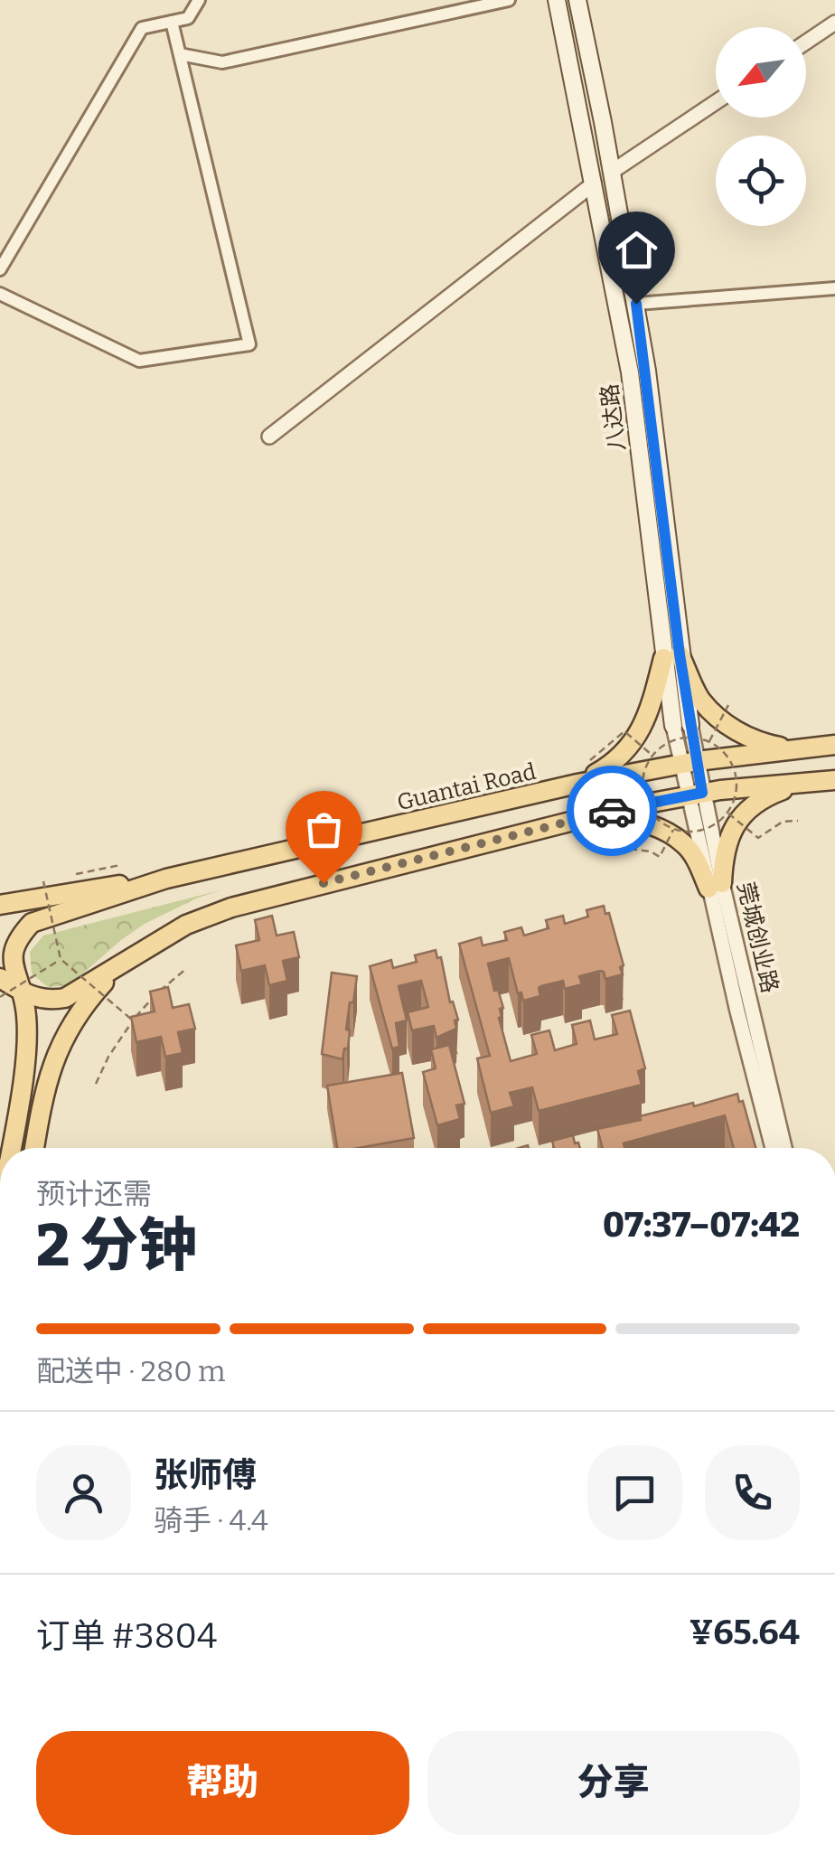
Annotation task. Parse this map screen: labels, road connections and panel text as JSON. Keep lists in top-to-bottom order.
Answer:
{
  "streets": {
    "main road": ["八达路", "Guantai Road"],
    "street": ["莞城创业路"]
  },
  "crossings": [
    ["八达路", "莞城创业路"],
    ["Guantai Road", "莞城创业路"]
  ],
  "north": "bottom left",
  "page": {
    "heading": ["2 分钟", "预计还需", "07:37–07:42"],
    "panel": [
      "张师傅",
      "骑手 · 4.4",
      "订单 #3804",
      "¥65.64"
    ],
    "bar": "配送中 · 280 m",
    "buttons": ["帮助", "分享"]
  }
}
